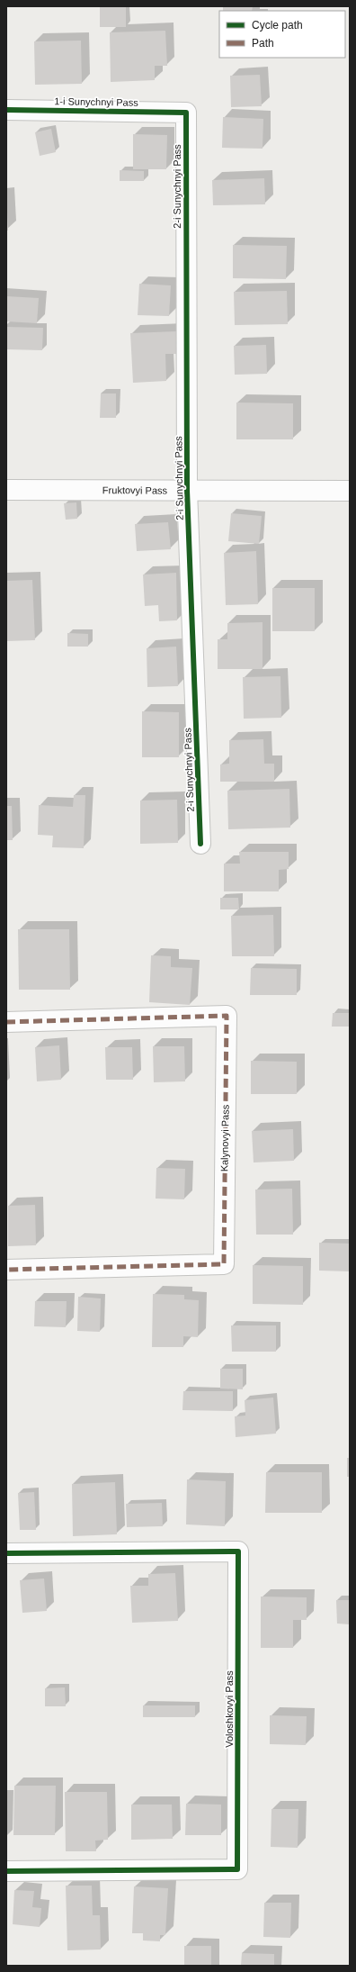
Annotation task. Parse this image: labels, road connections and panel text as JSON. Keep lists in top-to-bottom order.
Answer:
{
  "streets": {
    "street": [
      "1-i Sunychnyi Pass",
      "2-i Sunychnyi Pass",
      "Fruktovyi Pass",
      "Kalynovyi Pass",
      "Voloshkovyi Pass"
    ]
  },
  "crossings": [
    ["1-i Sunychnyi Pass", "2-i Sunychnyi Pass"],
    ["2-i Sunychnyi Pass", "Fruktovyi Pass"]
  ],
  "legend": ["Cycle path", "Path"]
}
